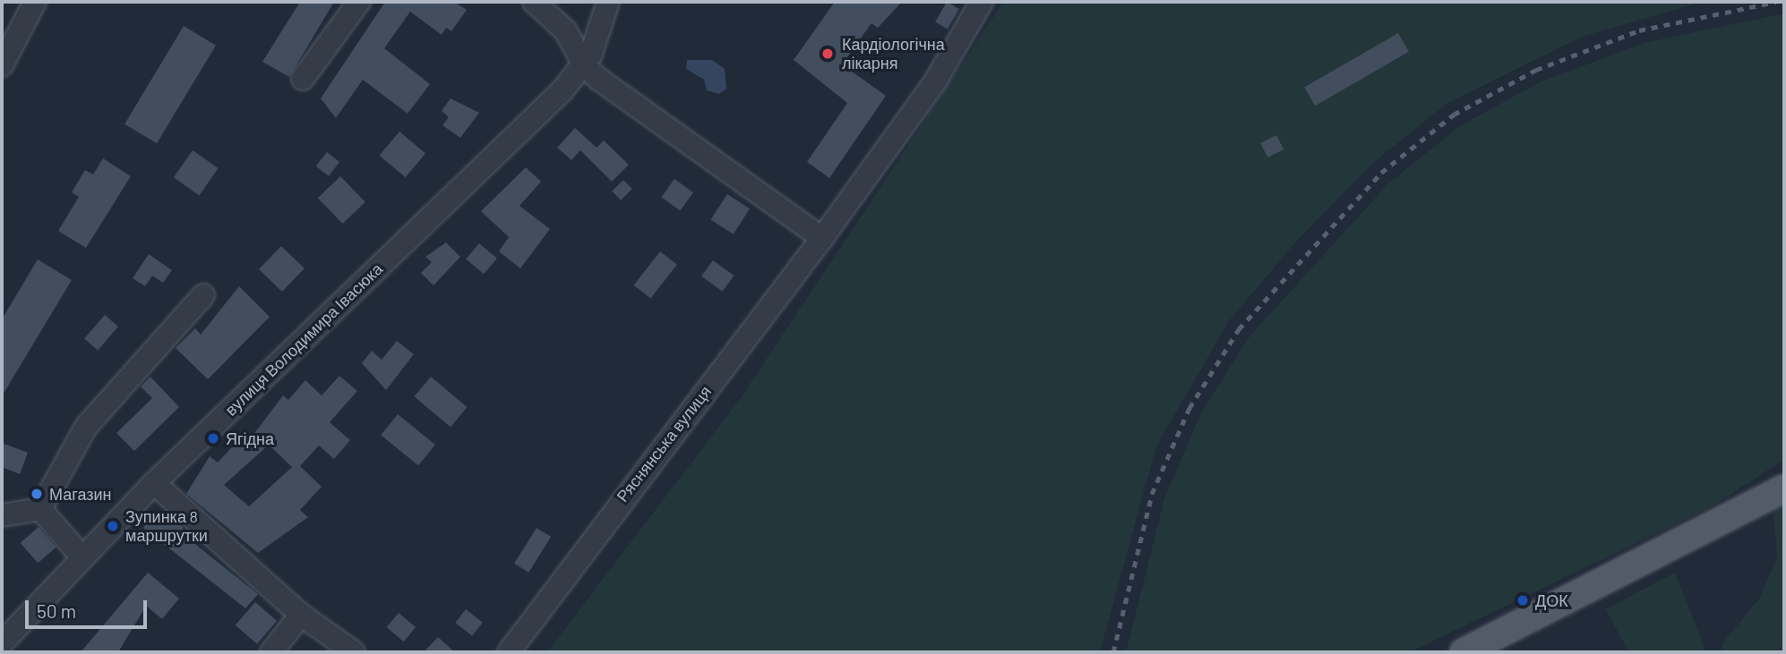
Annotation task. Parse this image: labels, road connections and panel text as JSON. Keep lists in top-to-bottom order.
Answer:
{
  "streets": {
    "street": ["вулиця Володимира Івасюка", "Ряснянська вулиця"]
  },
  "places": [
    "Кардіологічна лікарня",
    "Ягідна",
    "Магазин",
    "Зупинка 8 маршрутки",
    "ДОК"
  ],
  "scale_bar": "50 m"
}
